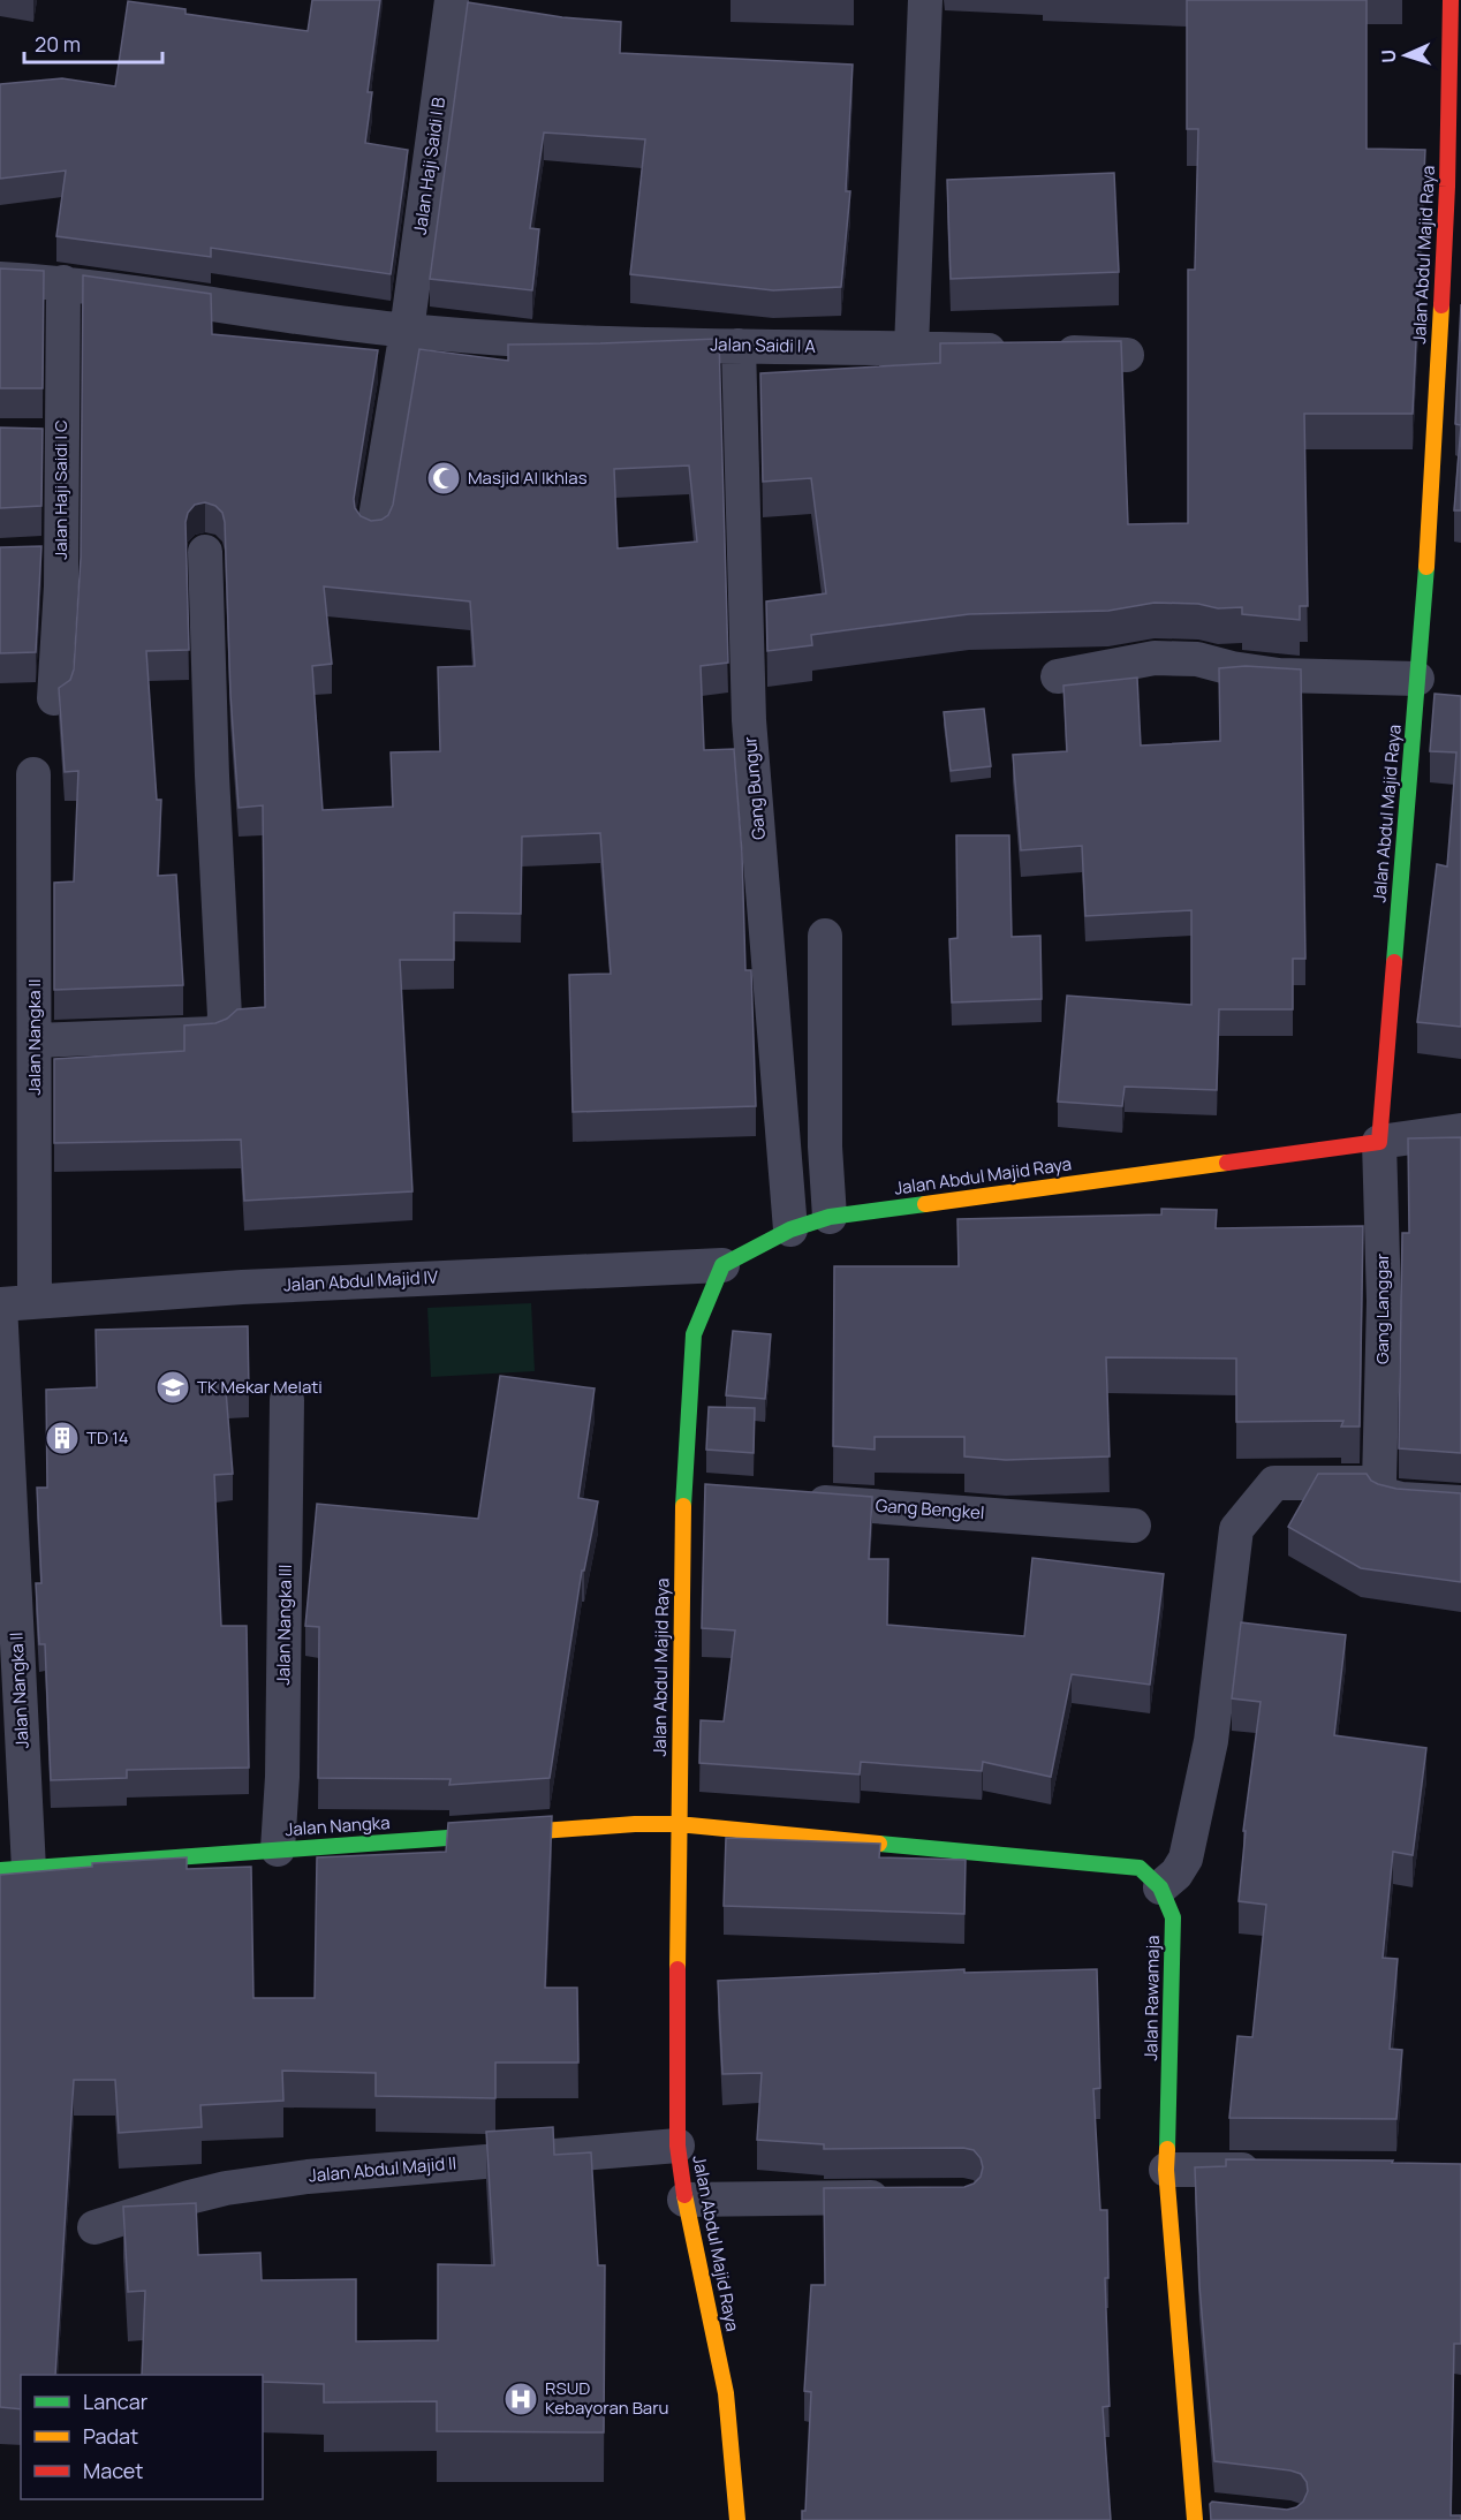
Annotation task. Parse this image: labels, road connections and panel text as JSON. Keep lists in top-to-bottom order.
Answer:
{
  "streets": {
    "street": [
      "Jalan Haji Saidi I B",
      "Jalan Abdul Majid Raya",
      "Jalan Saidi I A",
      "Jalan Haji Saidi I C",
      "Gang Bungur",
      "Jalan Nangka II",
      "Jalan Abdul Majid IV",
      "Gang Langgar",
      "Gang Bengkel",
      "Jalan Nangka III",
      "Jalan Nangka",
      "Jalan Rawamaja",
      "Jalan Abdul Majid II"
    ]
  },
  "crossings": [
    ["Jalan Haji Saidi I B", "Jalan Saidi I A"],
    ["Jalan Abdul Majid Raya", "Gang Bungur"],
    ["Jalan Abdul Majid Raya", "Jalan Abdul Majid IV"],
    ["Jalan Abdul Majid Raya", "Gang Langgar"],
    ["Jalan Abdul Majid Raya", "Jalan Nangka"],
    ["Jalan Abdul Majid Raya", "Jalan Abdul Majid II"],
    ["Jalan Saidi I A", "Jalan Haji Saidi I C"],
    ["Jalan Saidi I A", "Gang Bungur"],
    ["Jalan Nangka II", "Jalan Abdul Majid IV"],
    ["Jalan Nangka II", "Jalan Nangka"],
    ["Jalan Nangka III", "Jalan Nangka"]
  ],
  "places": {
    "mosque": ["Masjid Al Ikhlas"],
    "school or university": ["TK Mekar Melati"],
    "building": ["TD 14"],
    "hospital": ["RSUD Kebayoran Baru"]
  },
  "legend": ["Lancar", "Padat", "Macet"],
  "scale_bar": "20 m",
  "north": "left"
}
